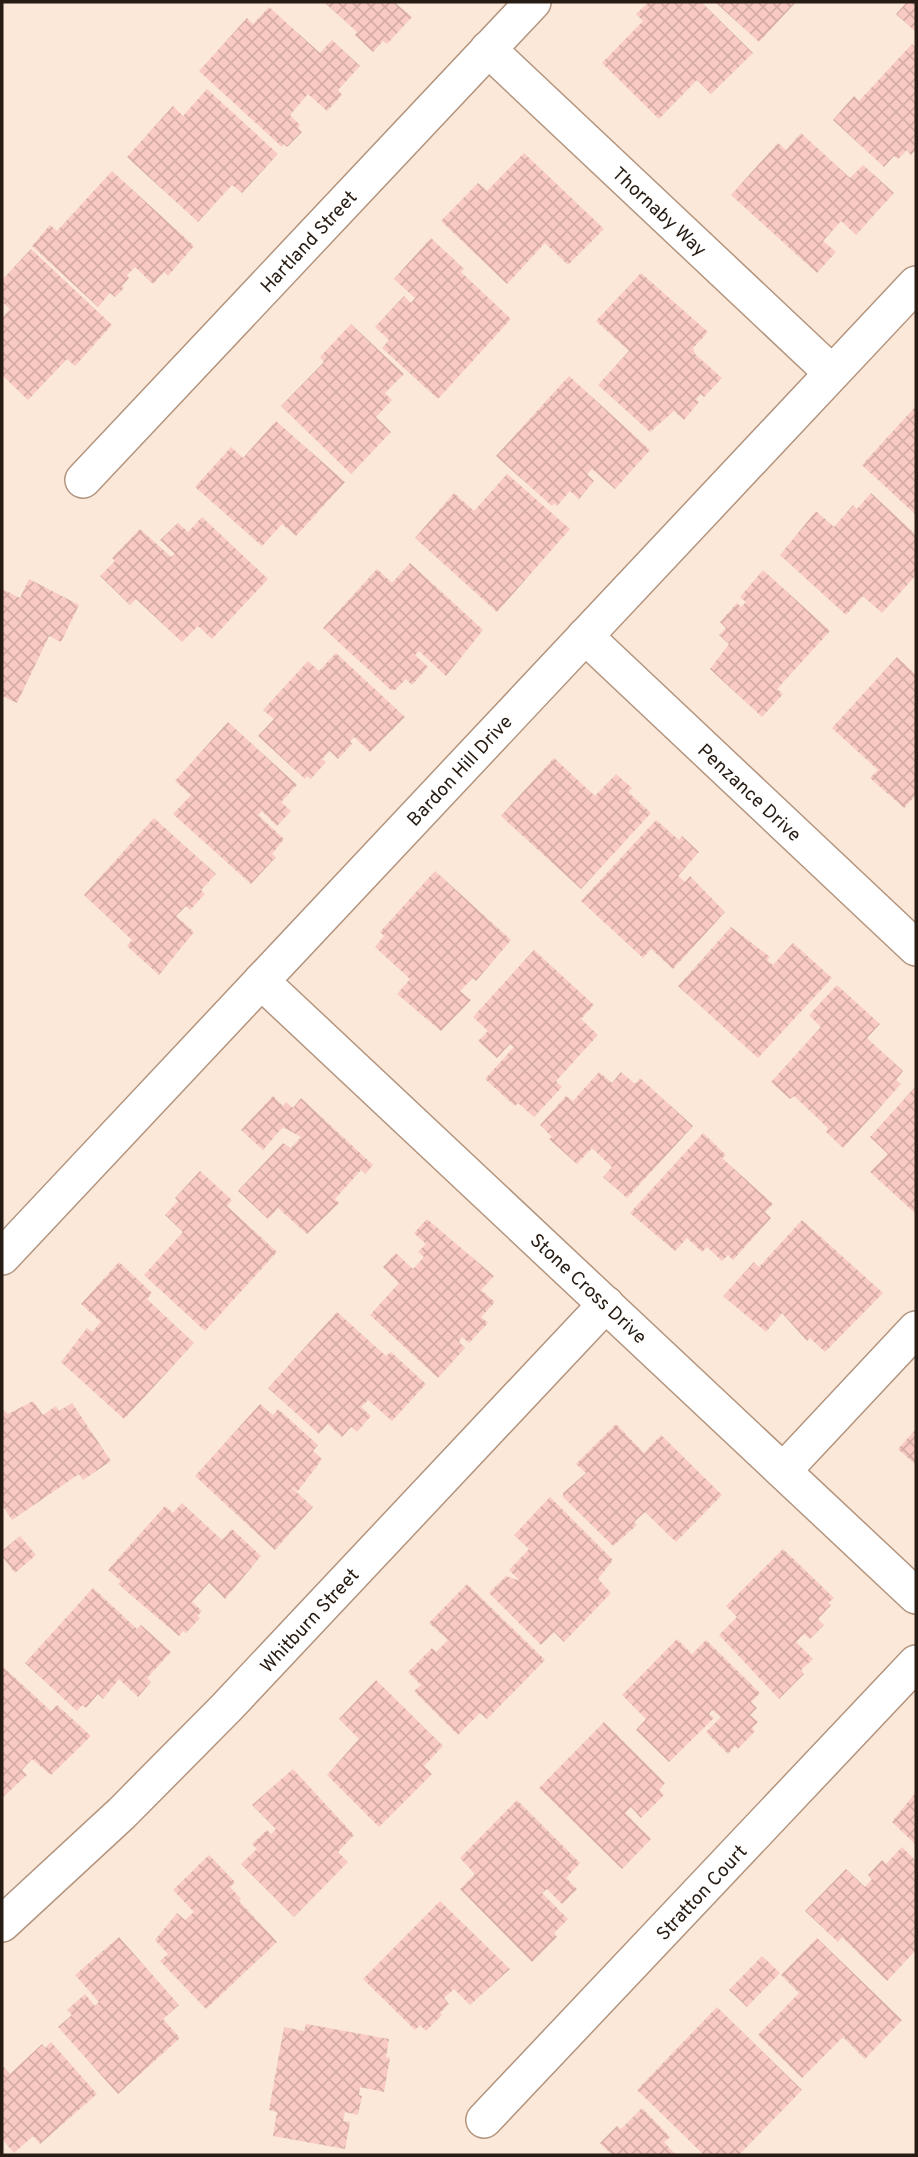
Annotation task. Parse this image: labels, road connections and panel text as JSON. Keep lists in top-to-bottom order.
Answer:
{
  "streets": {
    "street": [
      "Thornaby Way",
      "Hartland Street",
      "Bardon Hill Drive",
      "Penzance Drive",
      "Stone Cross Drive",
      "Whitburn Street",
      "Stratton Court"
    ]
  },
  "crossings": [
    ["Thornaby Way", "Hartland Street"],
    ["Thornaby Way", "Bardon Hill Drive"],
    ["Bardon Hill Drive", "Penzance Drive"],
    ["Bardon Hill Drive", "Stone Cross Drive"],
    ["Stone Cross Drive", "Whitburn Street"]
  ]
}
